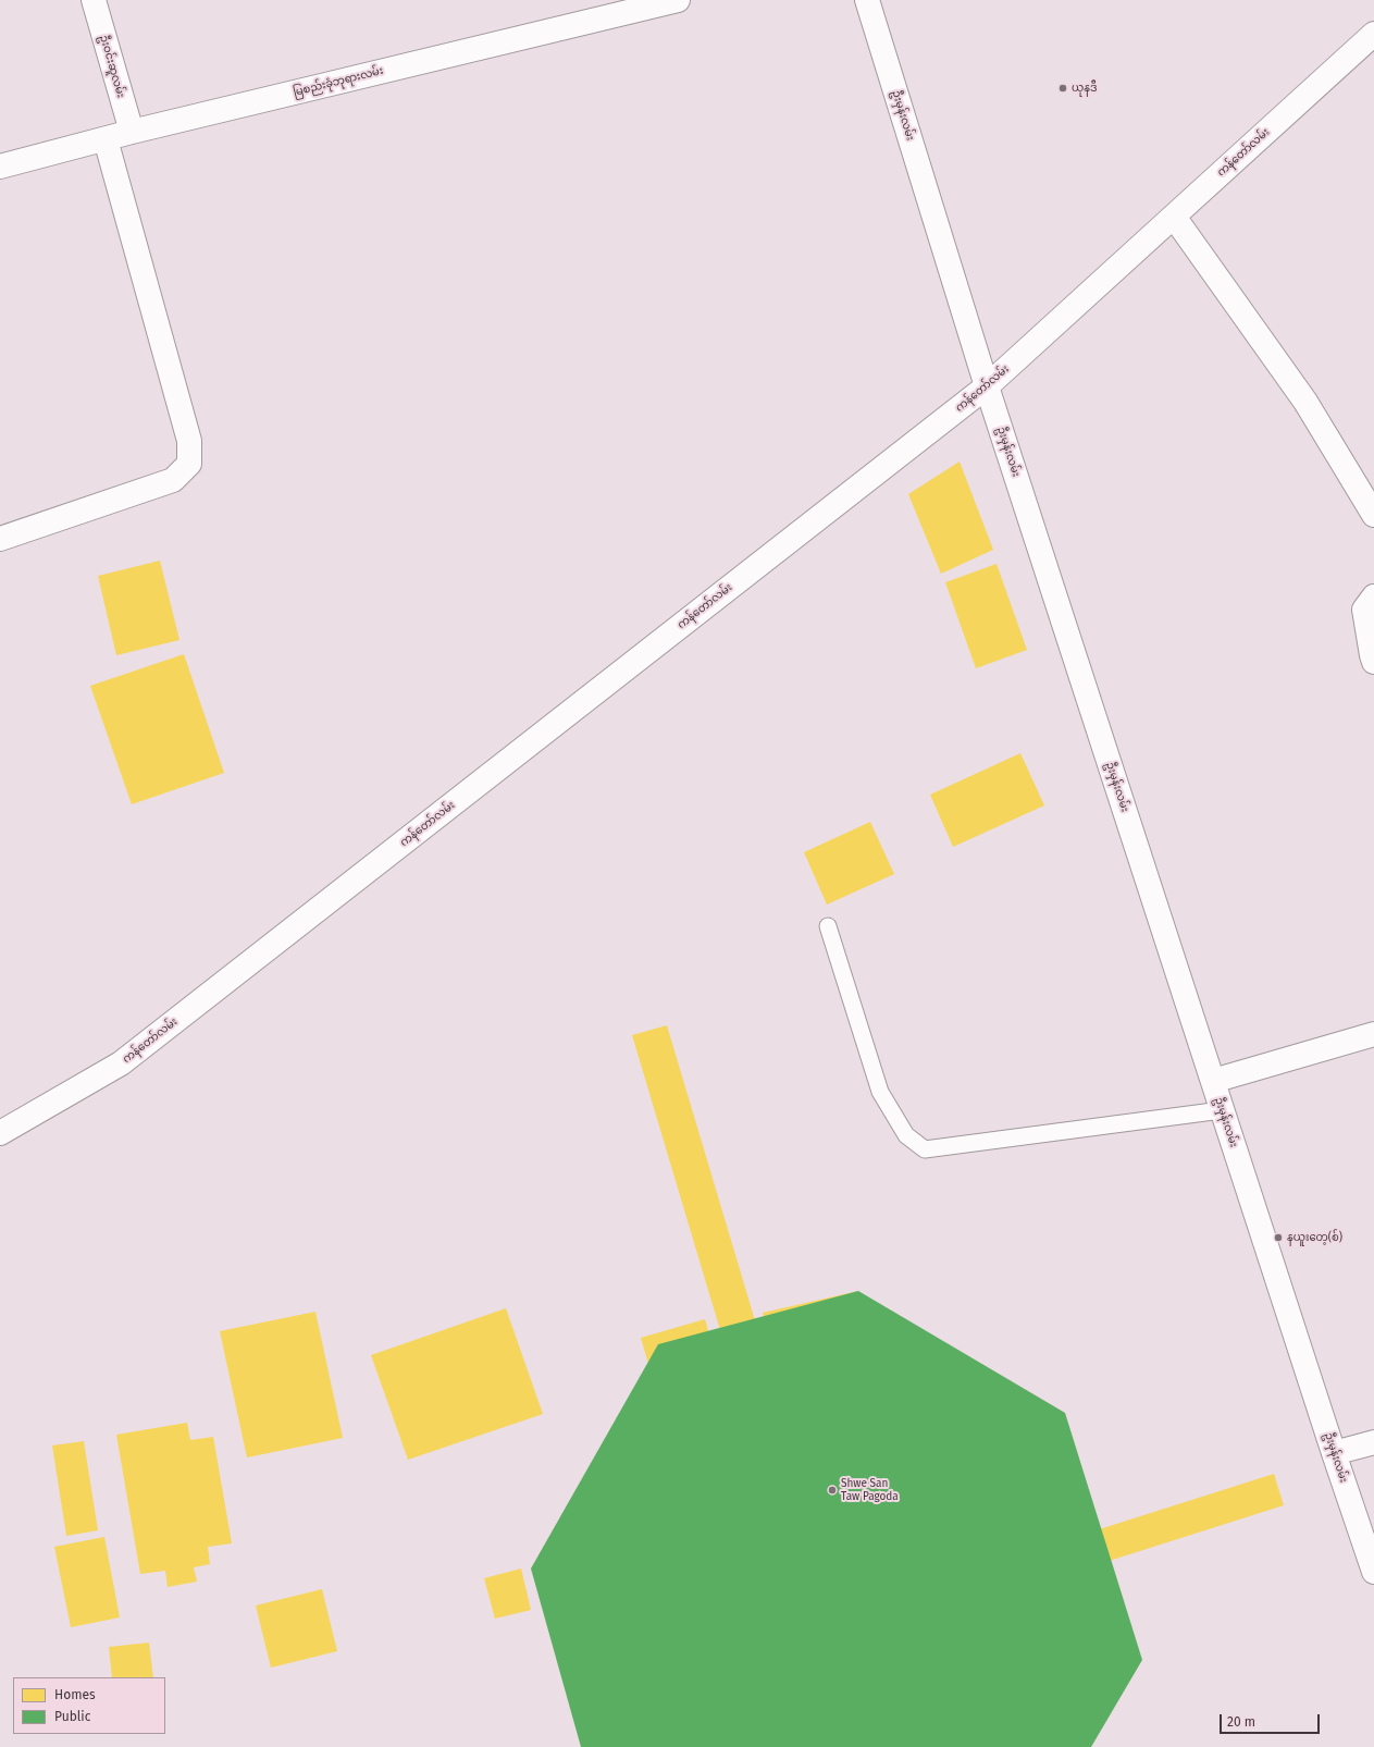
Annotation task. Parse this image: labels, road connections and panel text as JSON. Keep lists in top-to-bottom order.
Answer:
{
  "streets": {
    "street": [
      "ဦးဝင်းဆူလမ်း",
      "မြစည်းခုံဘုရားလမ်း",
      "ဦးမှန်းလမ်း",
      "ကန်တော်လမ်း"
    ]
  },
  "crossings": [
    ["ဦးဝင်းဆူလမ်း", "မြစည်းခုံဘုရားလမ်း"],
    ["ဦးမှန်းလမ်း", "ကန်တော်လမ်း"]
  ],
  "places": ["ယုနဒီ", "နယူးတေ့(စ်)", "Shwe San Taw Pagoda"],
  "legend": ["Homes", "Public"],
  "scale_bar": "20 m"
}
